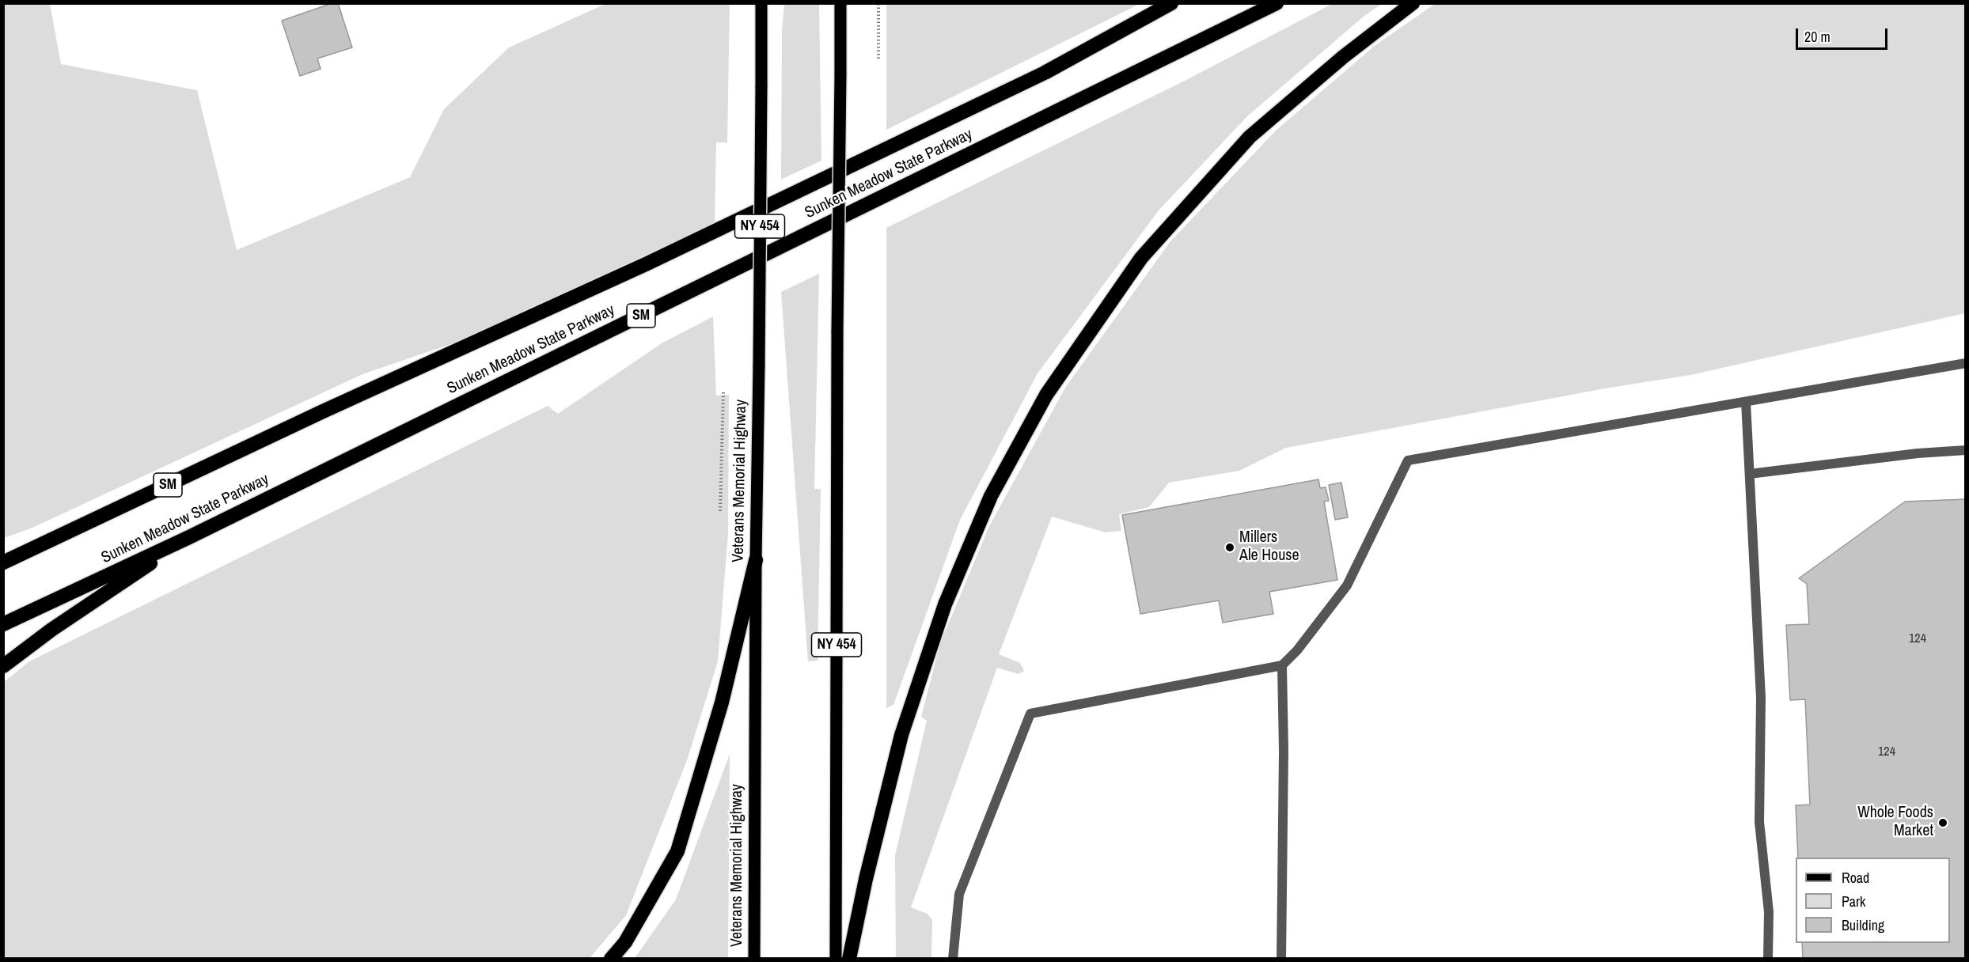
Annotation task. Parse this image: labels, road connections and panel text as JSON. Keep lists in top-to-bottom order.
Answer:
{
  "streets": {
    "highway": ["Sunken Meadow State Parkway", "SM"],
    "main road": ["NY 454", "Veterans Memorial Highway"]
  },
  "places": ["Millers Ale House", "Whole Foods Market"],
  "house_numbers": ["124", "124"],
  "legend": ["Road", "Park", "Building"],
  "scale_bar": "20 m"
}
